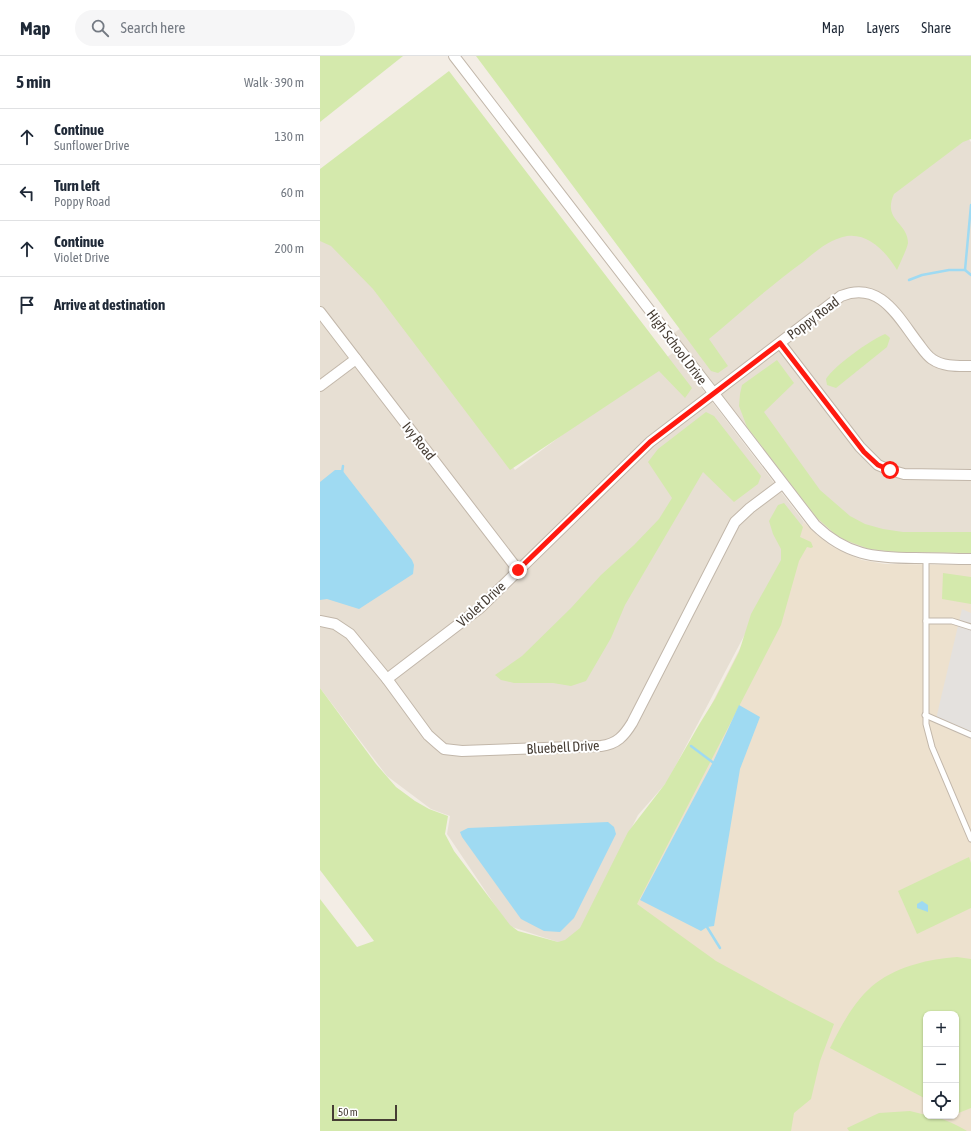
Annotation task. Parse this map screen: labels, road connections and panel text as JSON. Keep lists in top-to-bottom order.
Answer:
{
  "streets": {
    "street": [
      "Poppy Road",
      "High School Drive",
      "Ivy Road",
      "Violet Drive",
      "Bluebell Drive"
    ]
  },
  "crossings": [
    ["Poppy Road", "High School Drive"],
    ["Poppy Road", "Violet Drive"],
    ["High School Drive", "Violet Drive"],
    ["High School Drive", "Bluebell Drive"],
    ["Ivy Road", "Violet Drive"],
    ["Violet Drive", "Bluebell Drive"]
  ],
  "scale_bar": "50 m",
  "page": {
    "header": "Map",
    "search": "Search here",
    "nav": ["Map", "Layers", "Share"],
    "heading": ["5 min", "Walk · 390 m"],
    "list": [
      ["Continue", "Sunflower Drive", "130 m"],
      ["Turn left", "Poppy Road", "60 m"],
      ["Continue", "Violet Drive", "200 m"],
      "Arrive at destination"
    ],
    "map_buttons": ["+", "−"],
    "scale": "50 m"
  }
}
